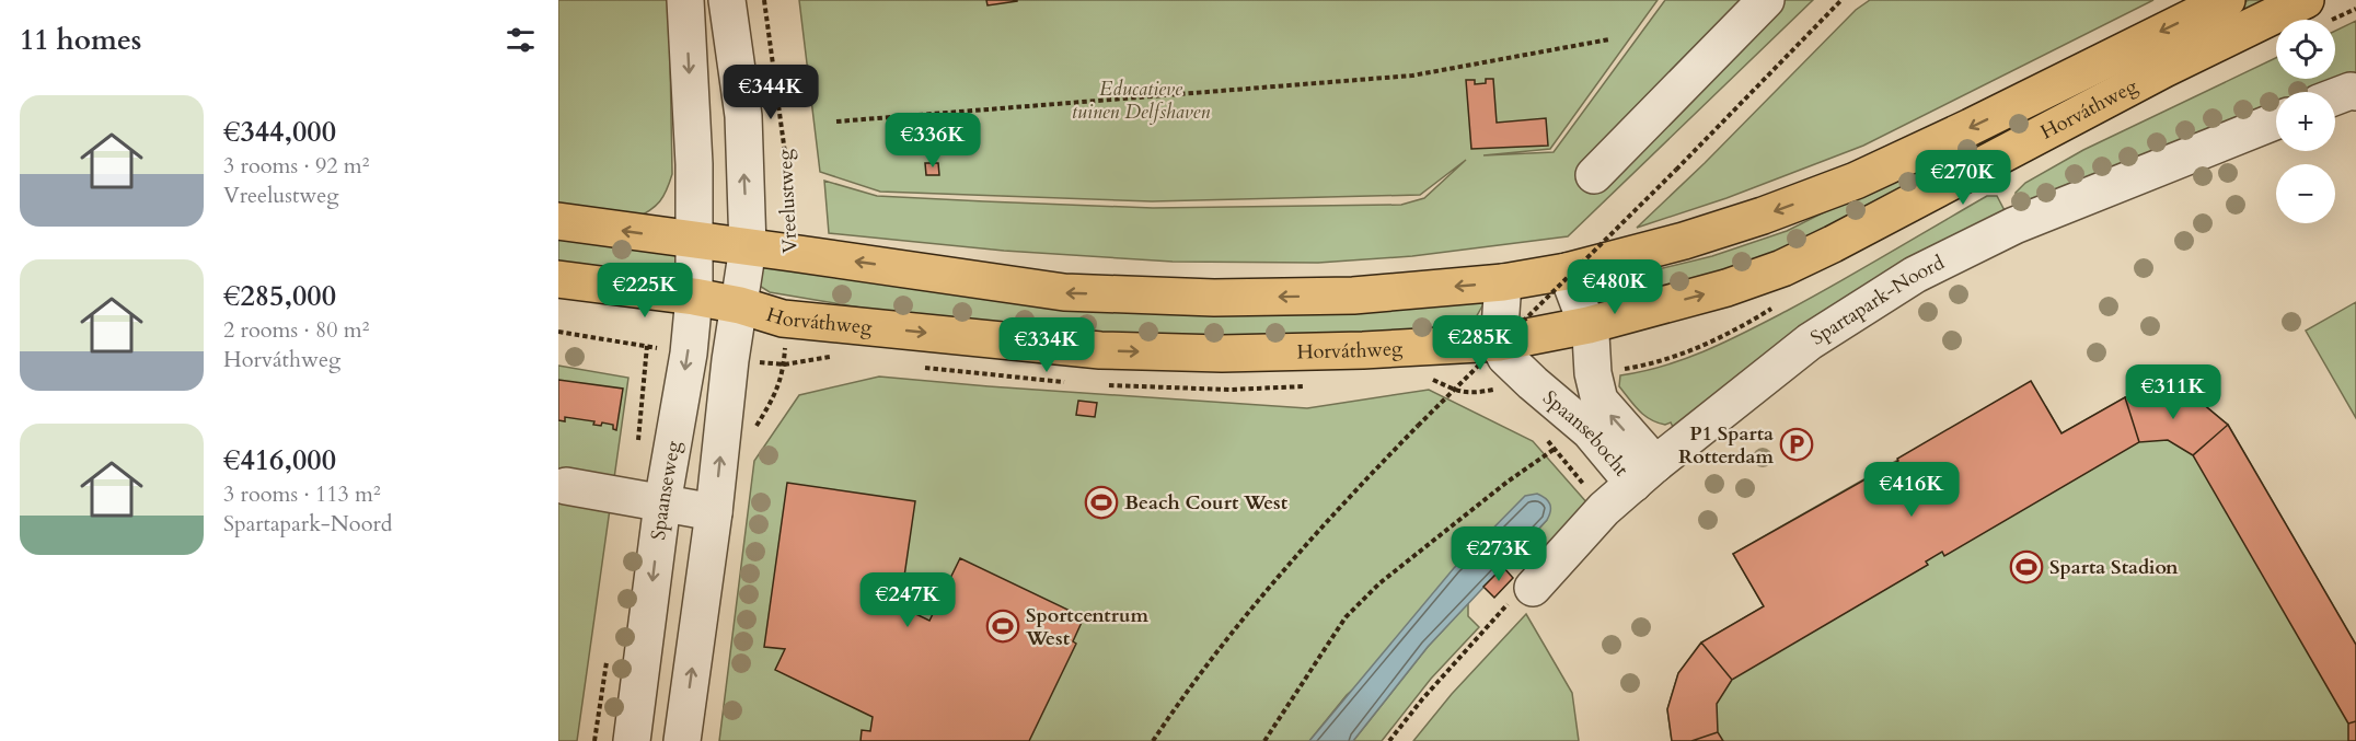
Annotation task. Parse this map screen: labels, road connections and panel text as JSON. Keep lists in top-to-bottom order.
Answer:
{
  "streets": {
    "main road": ["Horváthweg"],
    "street": [
      "Vreelustweg",
      "Spartapark-Noord",
      "Spaansebocht",
      "Spaanseweg"
    ]
  },
  "crossings": [
    ["Horváthweg", "Vreelustweg"],
    ["Horváthweg", "Spaansebocht"],
    ["Horváthweg", "Spaanseweg"],
    ["Spartapark-Noord", "Spaansebocht"]
  ],
  "one_way": ["Spaansebocht"],
  "parks": ["Educatieve tuinen Delfshaven"],
  "places": {
    "parking": ["P1 Sparta Rotterdam"],
    "sports": ["Beach Court West", "Sparta Stadion", "Sportcentrum West"]
  },
  "page": {
    "heading": "11 homes",
    "map_buttons": ["+", "−"],
    "price": [
      "€344K",
      "€336K",
      "€270K",
      "€480K",
      "€225K",
      "€285K",
      "€334K",
      "€311K",
      "€416K",
      "€273K",
      "€247K"
    ],
    "list": [
      {
        "name": "€344,000",
        "note": "3 rooms · 92 m² · Vreelustweg"
      },
      {
        "name": "€285,000",
        "note": "2 rooms · 80 m² · Horváthweg"
      },
      {
        "name": "€416,000",
        "note": "3 rooms · 113 m² · Spartapark-Noord"
      }
    ]
  }
}
